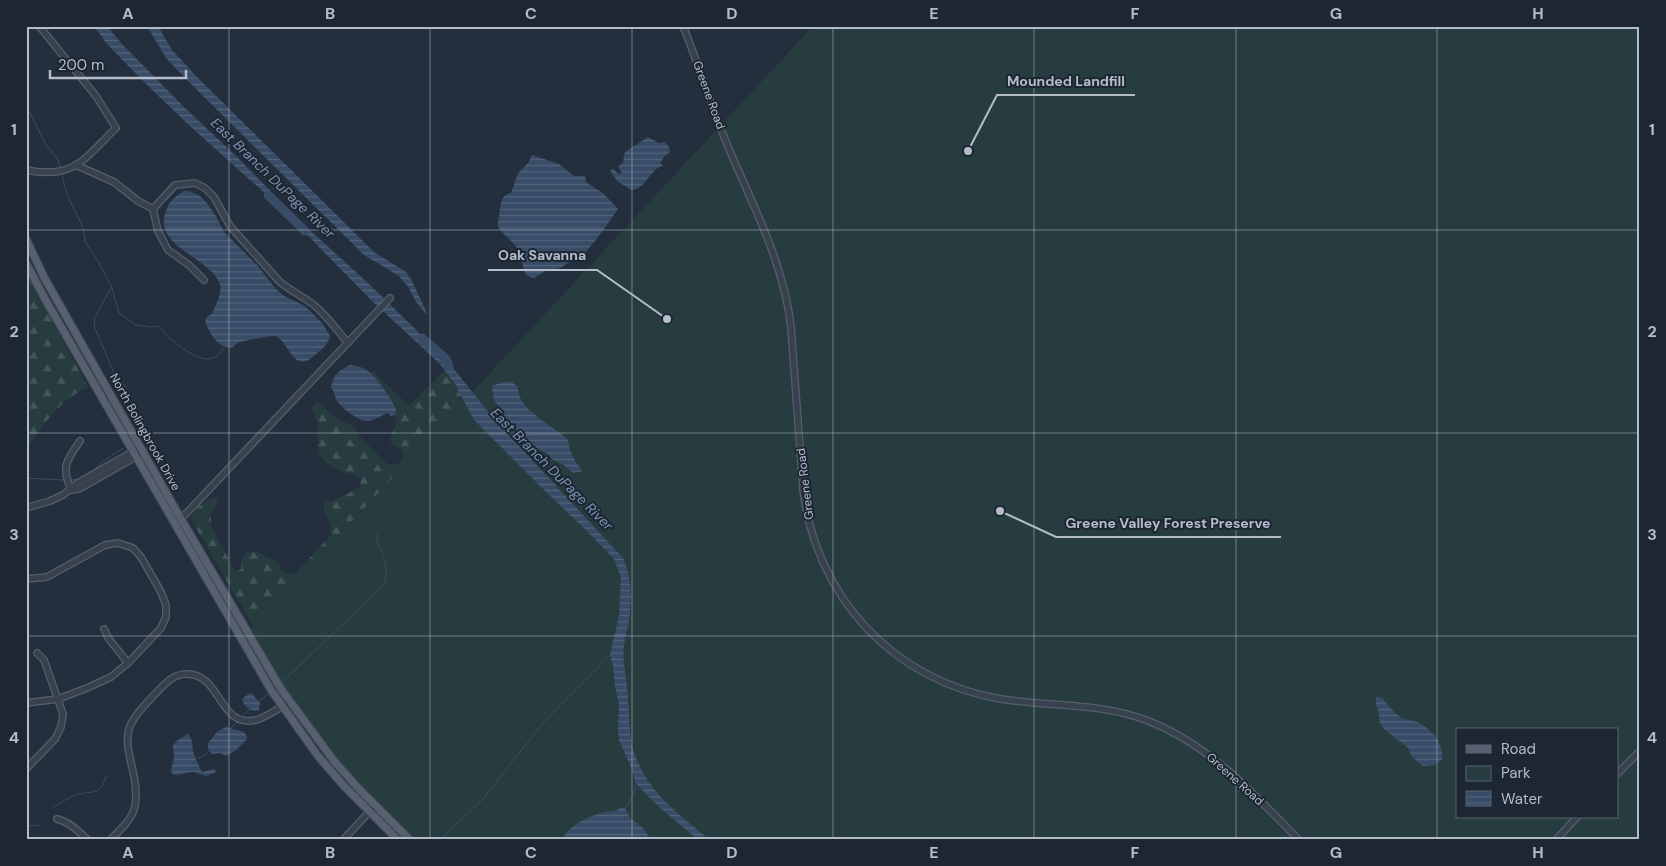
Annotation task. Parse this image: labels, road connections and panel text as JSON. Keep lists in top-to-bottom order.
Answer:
{
  "streets": {
    "main road": ["North Bolingbrook Drive"],
    "street": ["Greene Road"]
  },
  "water": ["East Branch DuPage River"],
  "places": ["Mounded Landfill", "Oak Savanna", "Greene Valley Forest Preserve"],
  "legend": ["Road", "Park", "Water"],
  "scale_bar": "200 m",
  "grid": {
    "columns": [
      "A",
      "B",
      "C",
      "D",
      "E",
      "F",
      "G",
      "H"
    ],
    "rows": [
      "1",
      "2",
      "3",
      "4"
    ]
  }
}
